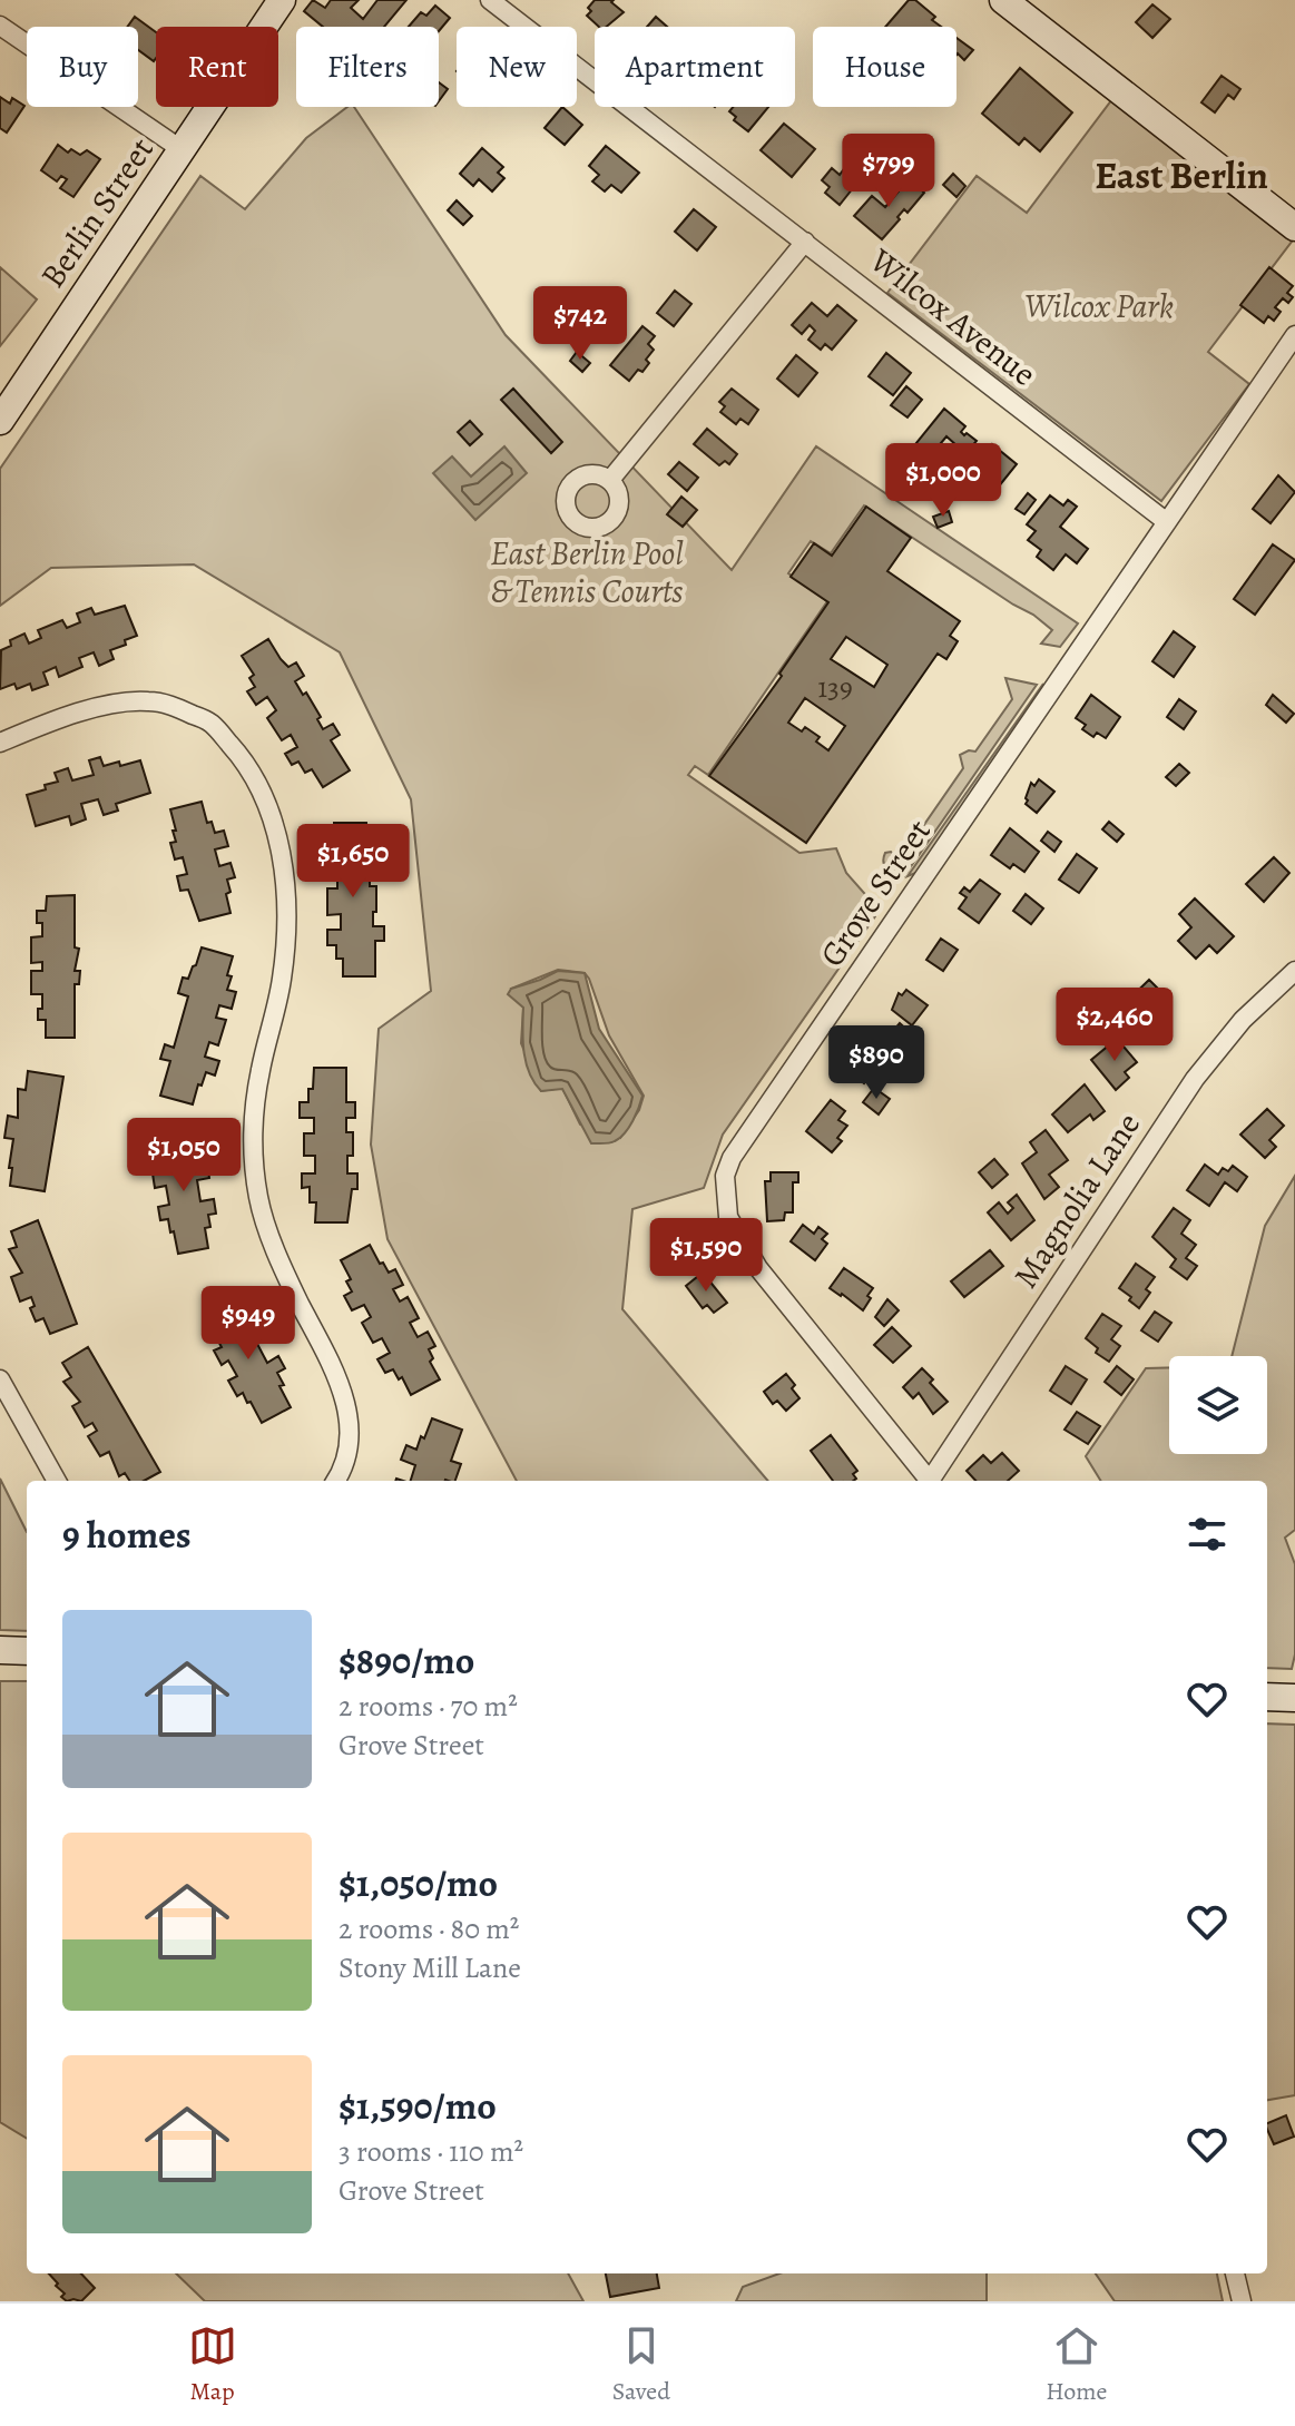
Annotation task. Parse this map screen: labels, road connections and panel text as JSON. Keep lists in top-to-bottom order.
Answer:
{
  "streets": {
    "street": [
      "Berlin Street",
      "Wilcox Avenue",
      "Grove Street",
      "Magnolia Lane"
    ]
  },
  "crossings": [
    ["Wilcox Avenue", "Grove Street"]
  ],
  "districts": ["East Berlin"],
  "parks": ["Wilcox Park", "East Berlin Pool & Tennis Courts"],
  "house_numbers": ["139"],
  "page": {
    "chip": [
      "Buy",
      "Rent",
      "Filters",
      "New",
      "Apartment",
      "House"
    ],
    "price": [
      "$799",
      "$742",
      "$1,000",
      "$1,650",
      "$2,460",
      "$890",
      "$1,050",
      "$1,590",
      "$949"
    ],
    "heading": "9 homes",
    "list": [
      {
        "name": "$890/mo",
        "note": "2 rooms · 70 m² · Grove Street"
      },
      {
        "name": "$1,050/mo",
        "note": "2 rooms · 80 m² · Stony Mill Lane"
      },
      {
        "name": "$1,590/mo",
        "note": "3 rooms · 110 m² · Grove Street"
      }
    ],
    "tabs": ["Map", "Saved", "Home"]
  }
}
